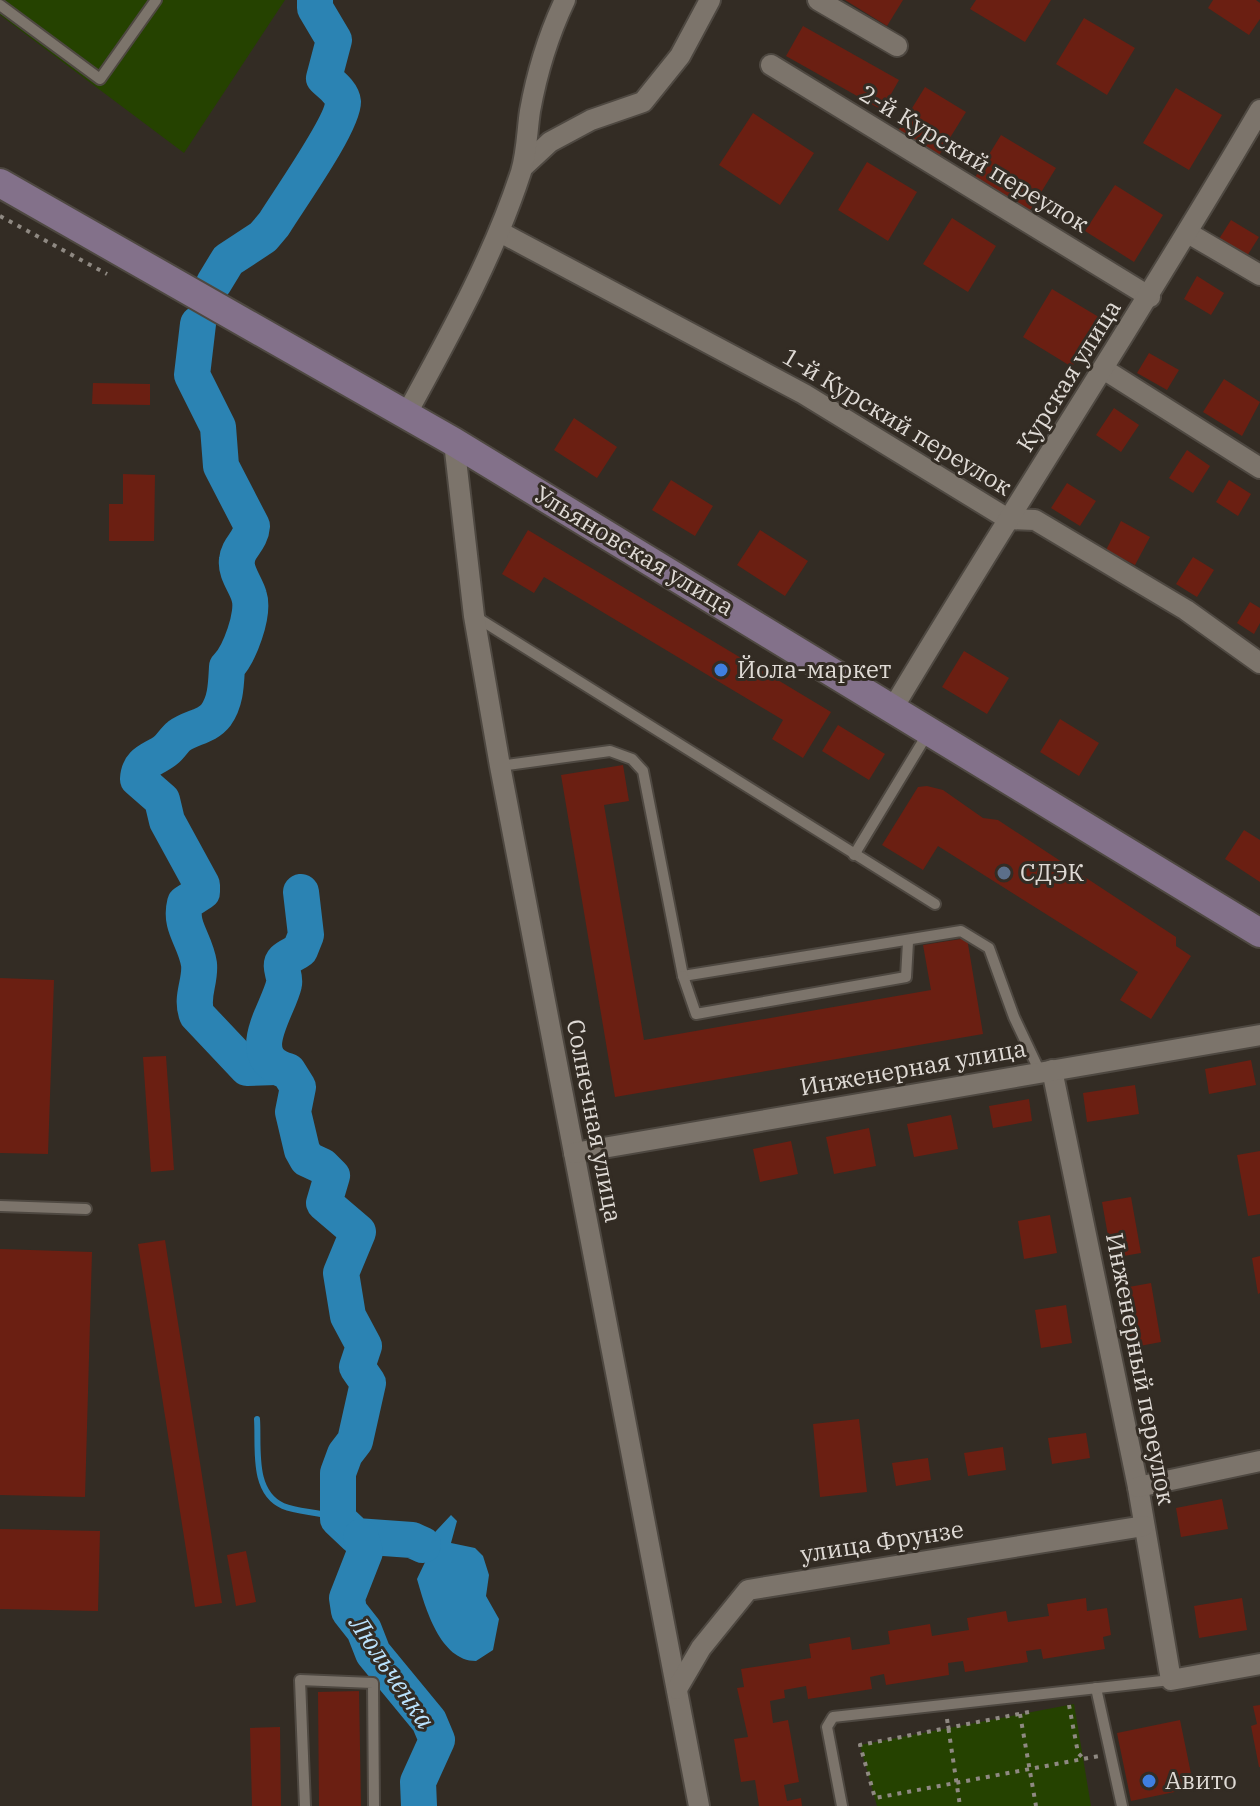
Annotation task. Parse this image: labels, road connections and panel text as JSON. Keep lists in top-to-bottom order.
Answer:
{
  "streets": {
    "main road": ["Ульяновская улица"],
    "street": [
      "2-й Курский переулок",
      "Курская улица",
      "1-й Курский переулок",
      "Инженерная улица",
      "Солнечная улица",
      "Инженерный переулок",
      "улица Фрунзе"
    ]
  },
  "crossings": [
    ["2-й Курский переулок", "Курская улица"],
    ["Курская улица", "1-й Курский переулок"],
    ["Курская улица", "Ульяновская улица"],
    ["Ульяновская улица", "Солнечная улица"],
    ["Инженерная улица", "Солнечная улица"],
    ["Инженерная улица", "Инженерный переулок"],
    ["Солнечная улица", "улица Фрунзе"],
    ["Инженерный переулок", "улица Фрунзе"]
  ],
  "water": ["Люльченка"],
  "places": ["Йола-маркет", "СДЭК", "Авито"]
}
